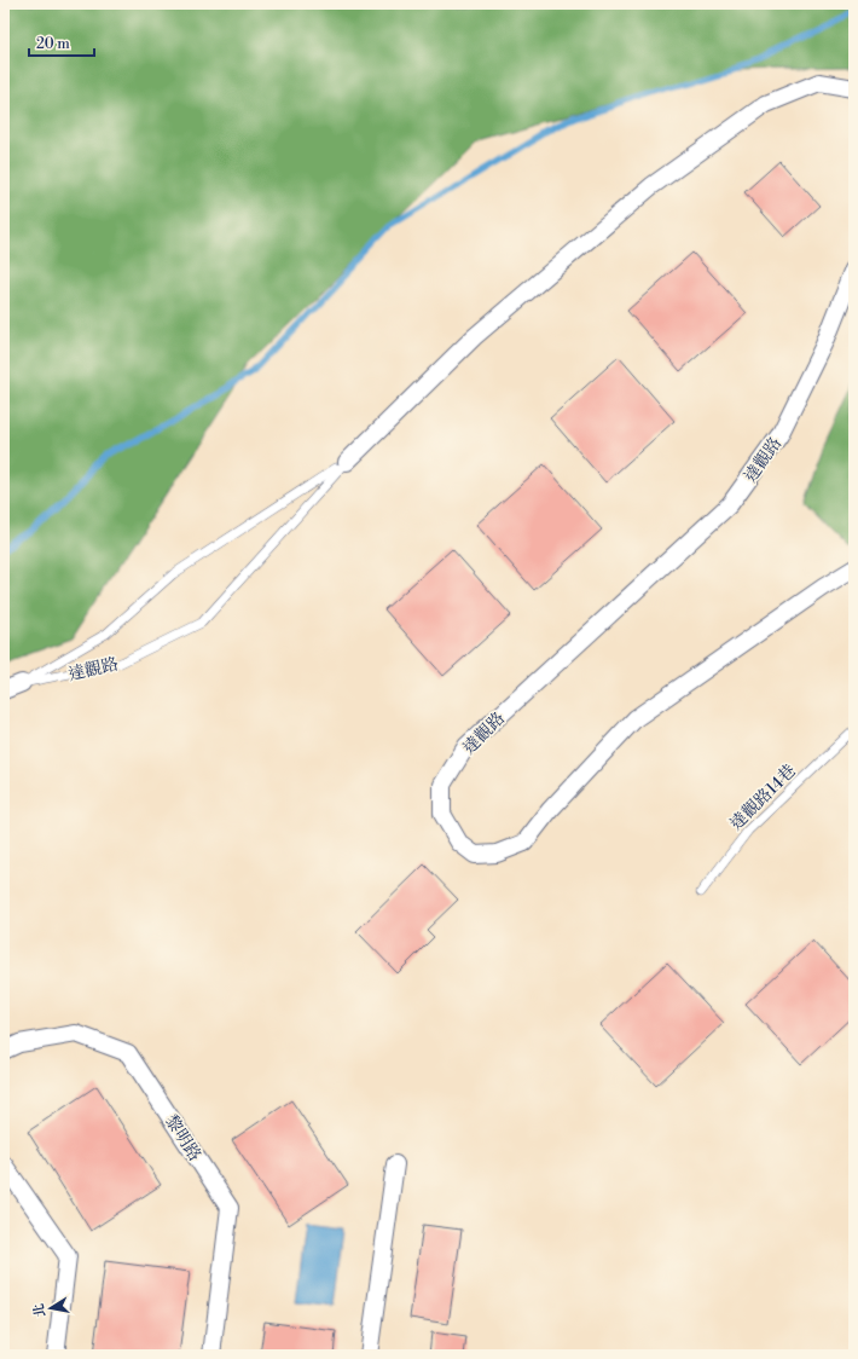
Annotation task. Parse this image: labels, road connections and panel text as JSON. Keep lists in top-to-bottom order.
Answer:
{
  "streets": {
    "street": ["達觀路", "黎明路"],
    "lane": ["達觀路14巷"]
  },
  "scale_bar": "20 m",
  "north": "left"
}
